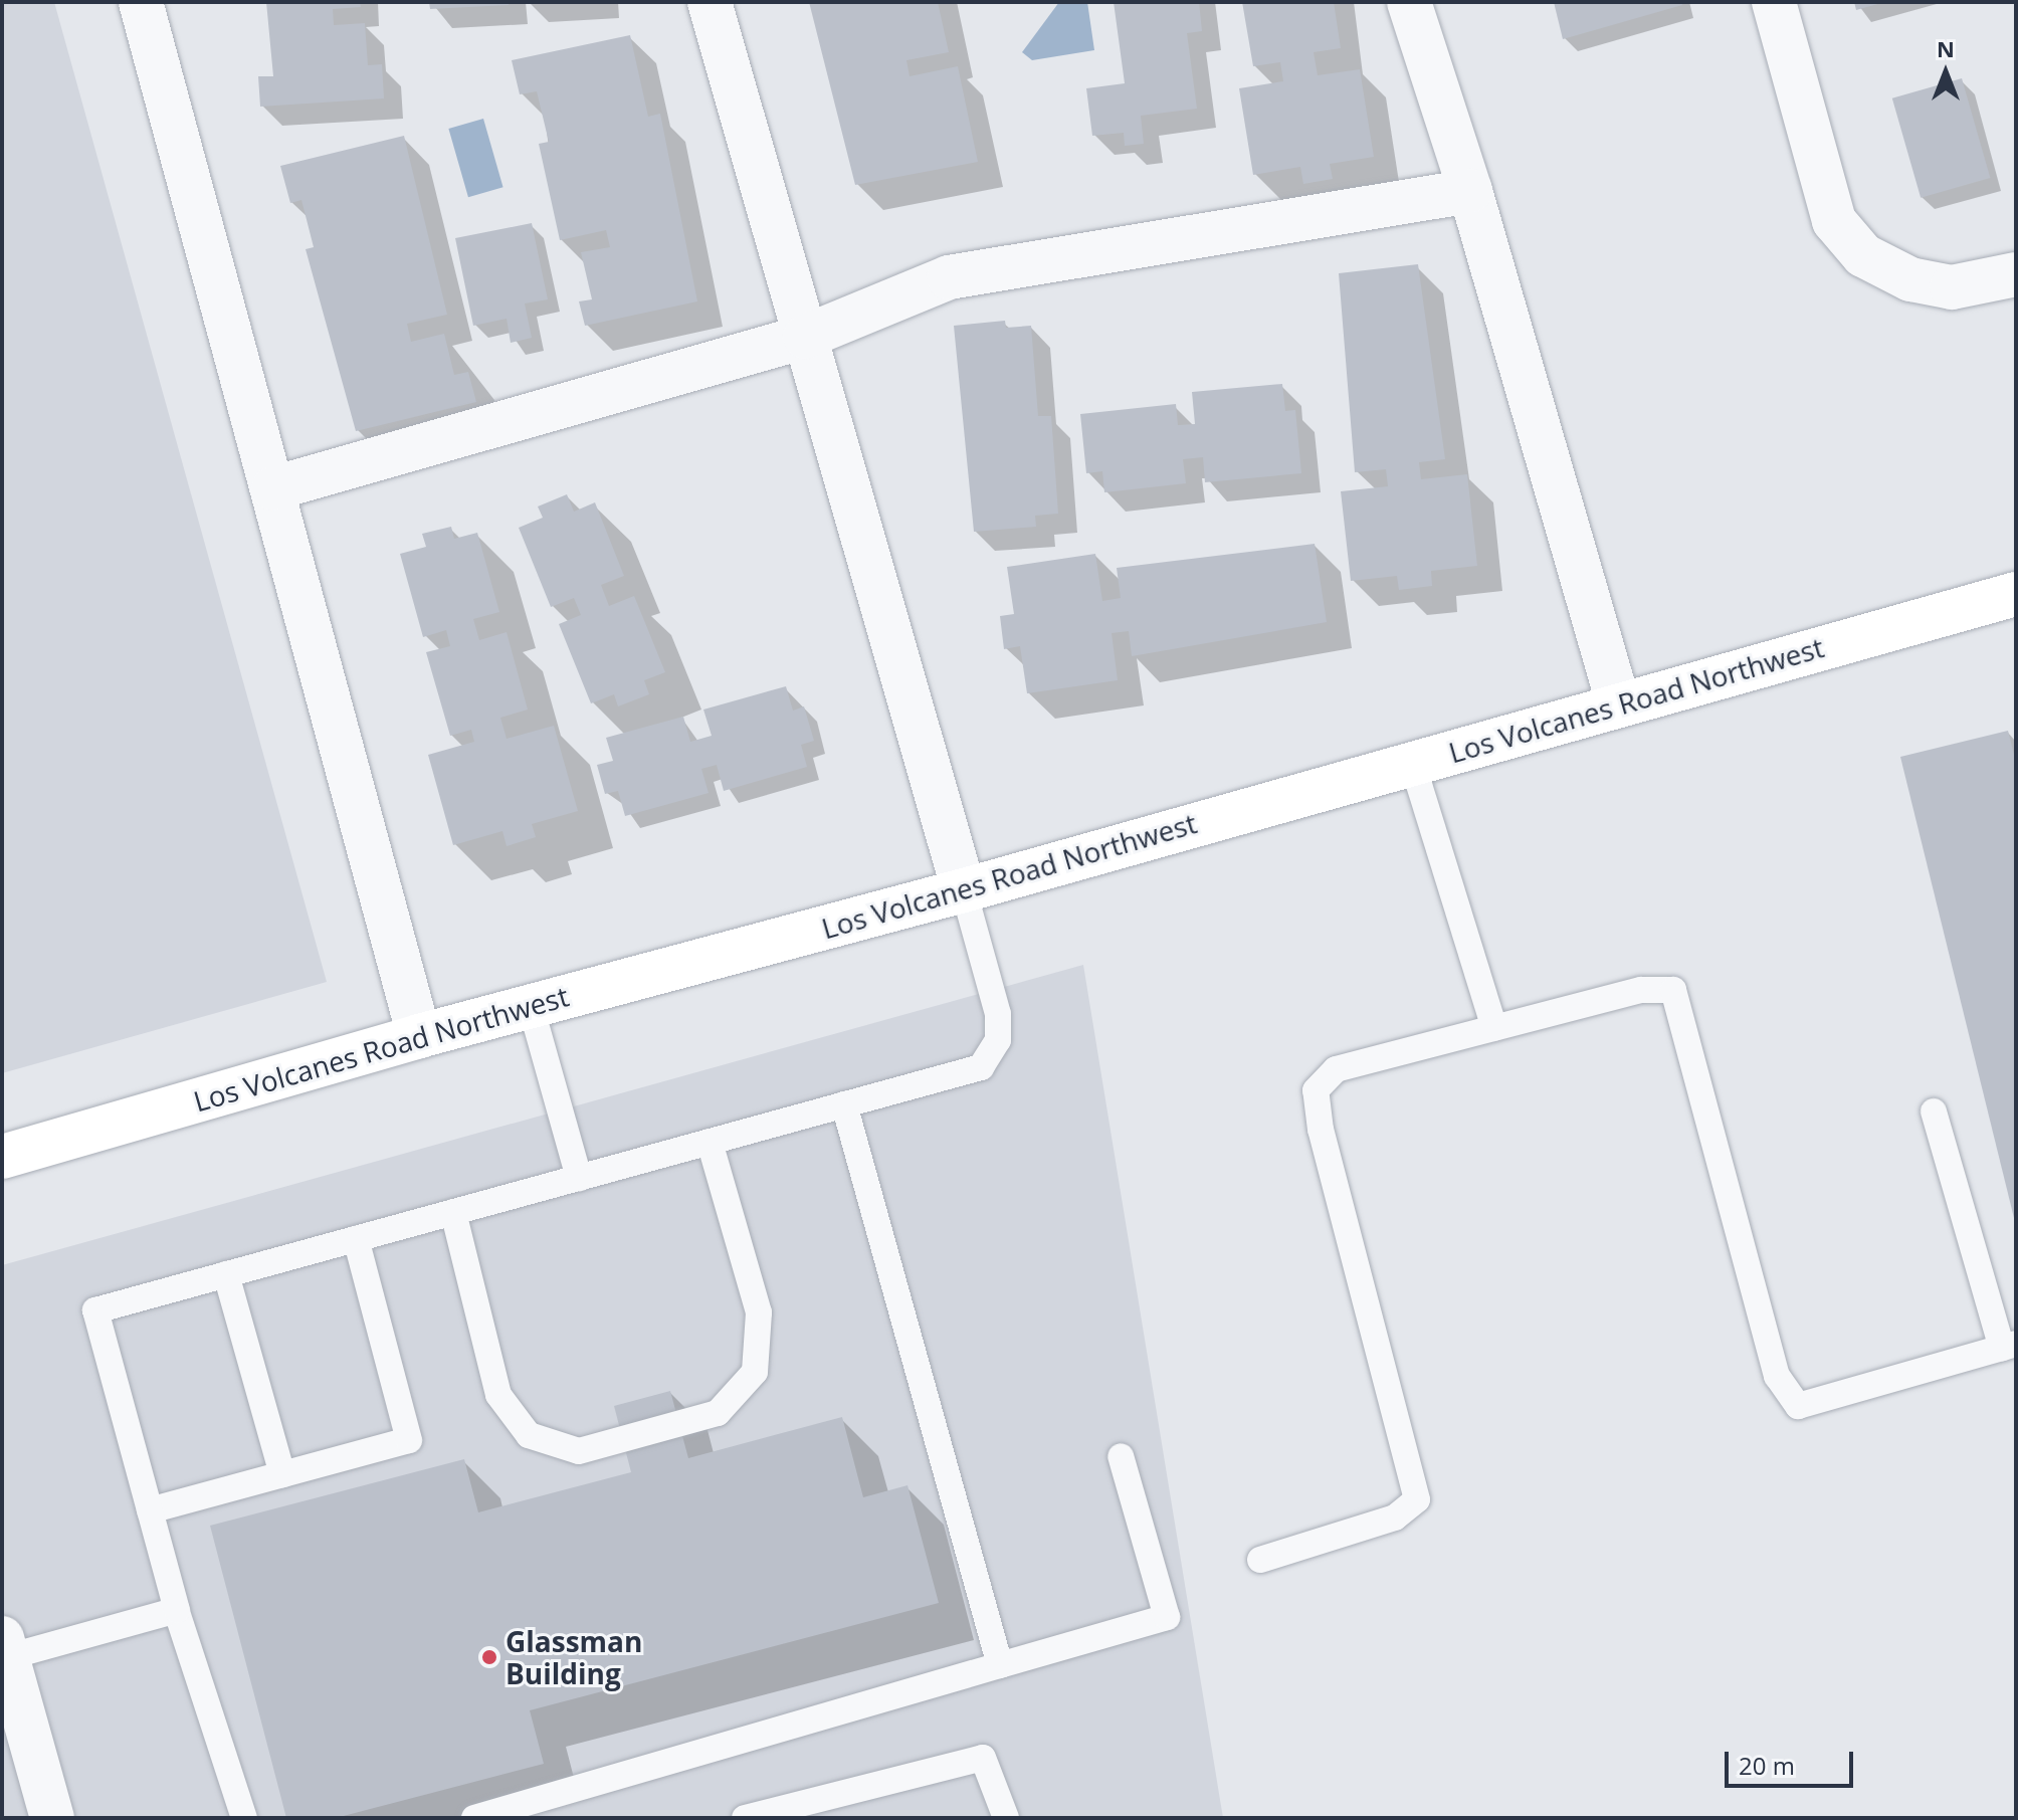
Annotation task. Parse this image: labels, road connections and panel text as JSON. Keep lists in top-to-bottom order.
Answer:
{
  "streets": {
    "street": ["Los Volcanes Road Northwest"]
  },
  "places": ["Glassman Building"],
  "scale_bar": "20 m",
  "north": "top"
}
